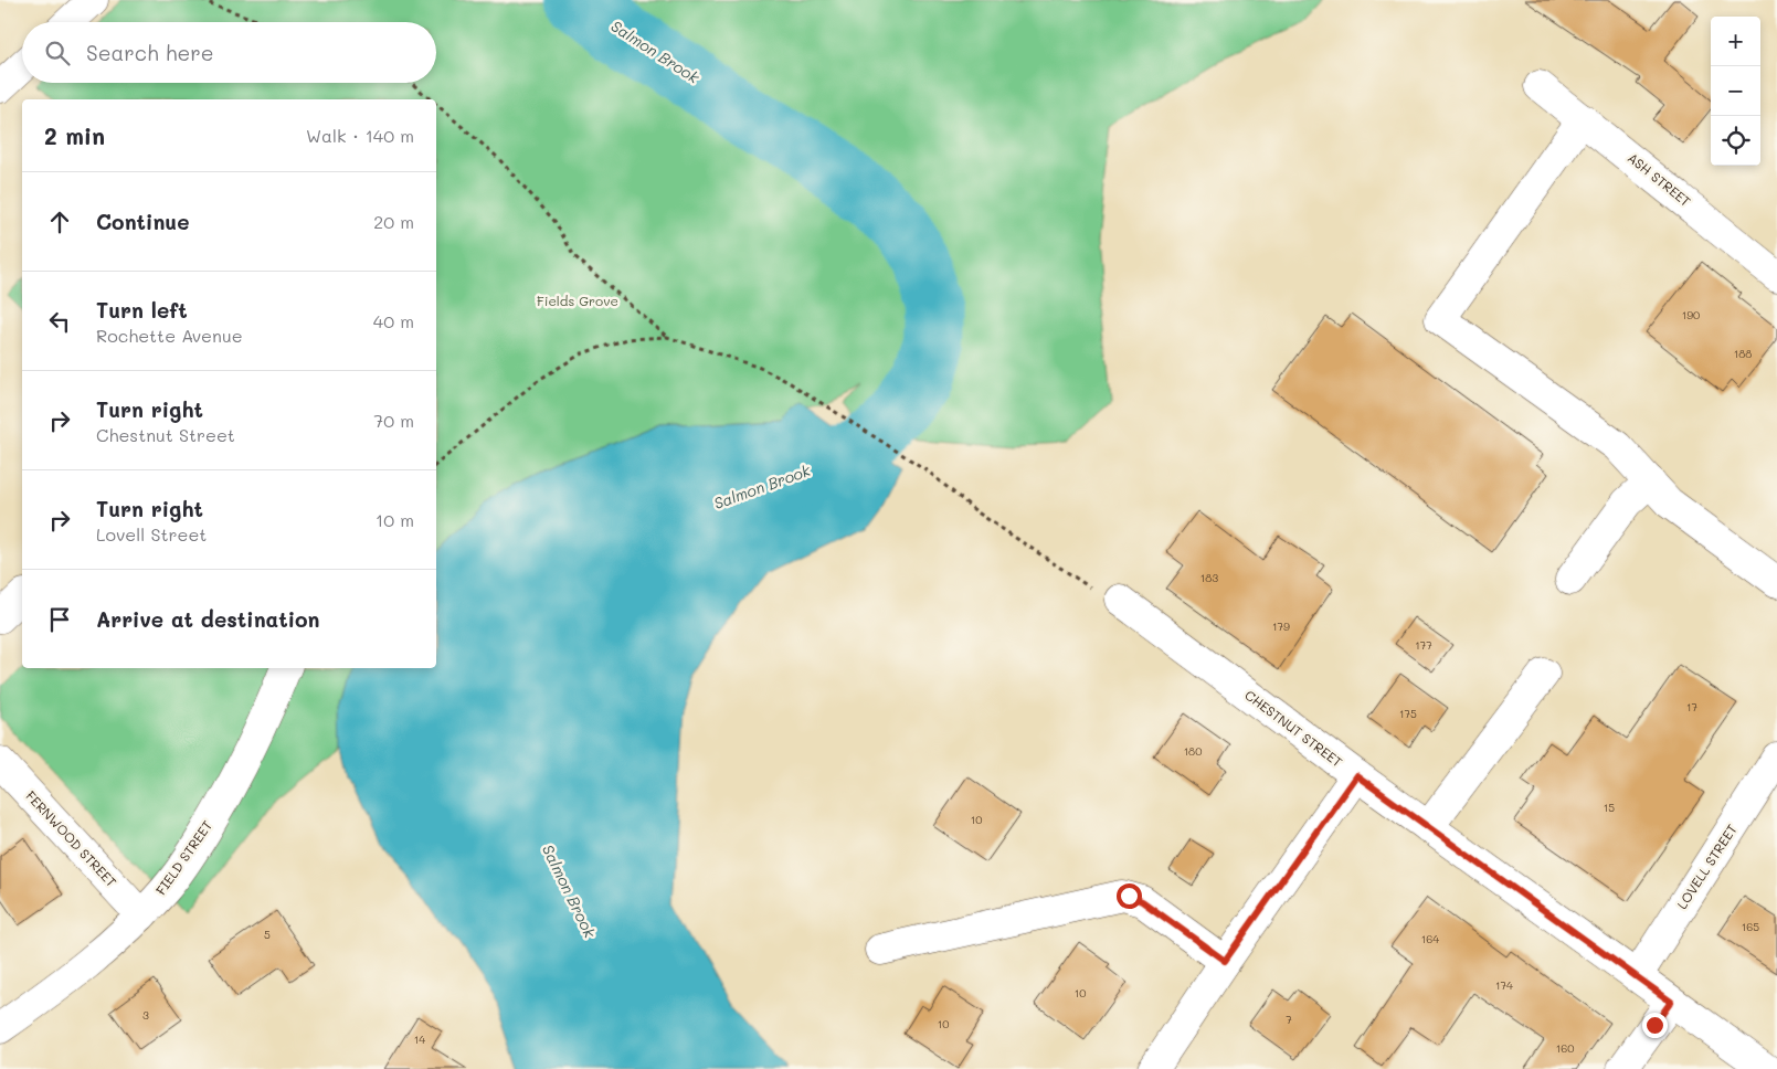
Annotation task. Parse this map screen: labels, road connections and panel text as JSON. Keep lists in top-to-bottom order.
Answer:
{
  "streets": {
    "street": [
      "ASH STREET",
      "CHESTNUT STREET",
      "FERNWOOD STREET",
      "FIELD STREET",
      "LOVELL STREET"
    ]
  },
  "crossings": [
    ["CHESTNUT STREET", "LOVELL STREET"],
    ["FERNWOOD STREET", "FIELD STREET"]
  ],
  "water": ["Salmon Brook"],
  "parks": ["Fields Grove"],
  "house_numbers": [
    "190",
    "188",
    "183",
    "179",
    "177",
    "17",
    "175",
    "180",
    "15",
    "10",
    "165",
    "5",
    "164",
    "174",
    "10",
    "3",
    "7",
    "10",
    "14",
    "160"
  ],
  "page": {
    "map_buttons": ["+", "−"],
    "search": "Search here",
    "heading": ["2 min", "Walk · 140 m"],
    "list": [
      ["Continue", "20 m"],
      ["Turn left", "Rochette Avenue", "40 m"],
      ["Turn right", "Chestnut Street", "70 m"],
      ["Turn right", "Lovell Street", "10 m"],
      "Arrive at destination"
    ]
  }
}
